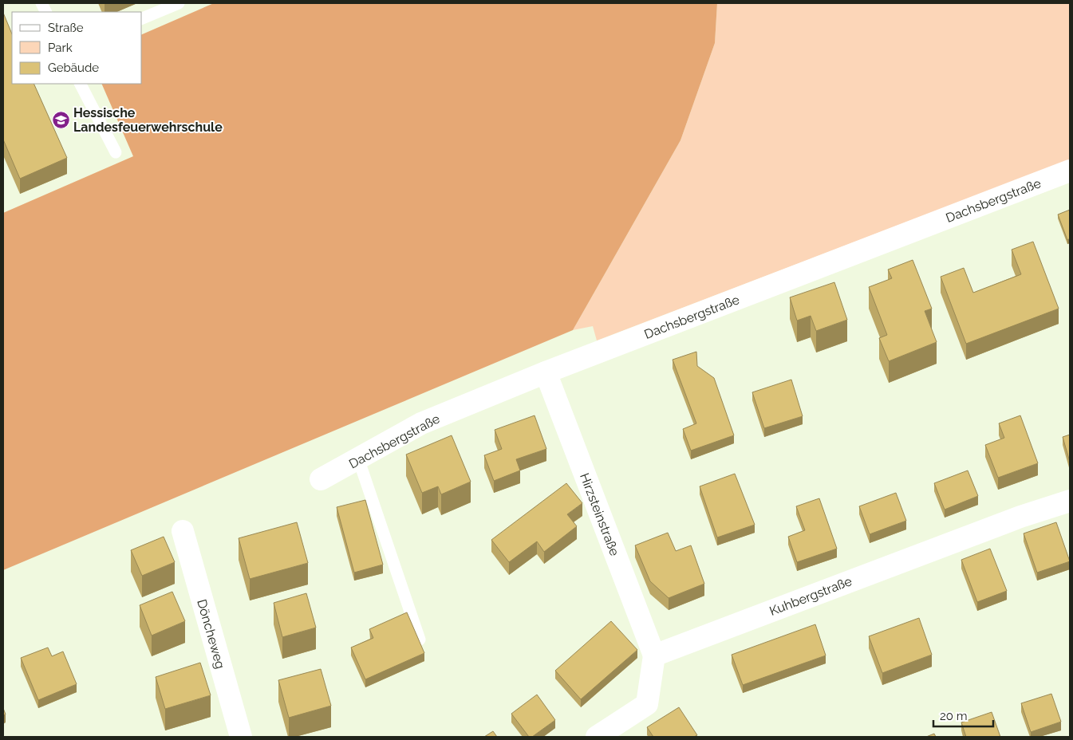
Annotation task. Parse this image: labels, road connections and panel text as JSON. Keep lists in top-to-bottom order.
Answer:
{
  "streets": {
    "street": [
      "Dachsbergstraße",
      "Hirzsteinstraße",
      "Kuhbergstraße",
      "Döncheweg"
    ]
  },
  "crossings": [
    ["Dachsbergstraße", "Hirzsteinstraße"],
    ["Hirzsteinstraße", "Kuhbergstraße"]
  ],
  "places": {
    "school or university": ["Hessische Landesfeuerwehrschule"]
  },
  "legend": ["Straße", "Park", "Gebäude"],
  "scale_bar": "20 m"
}
